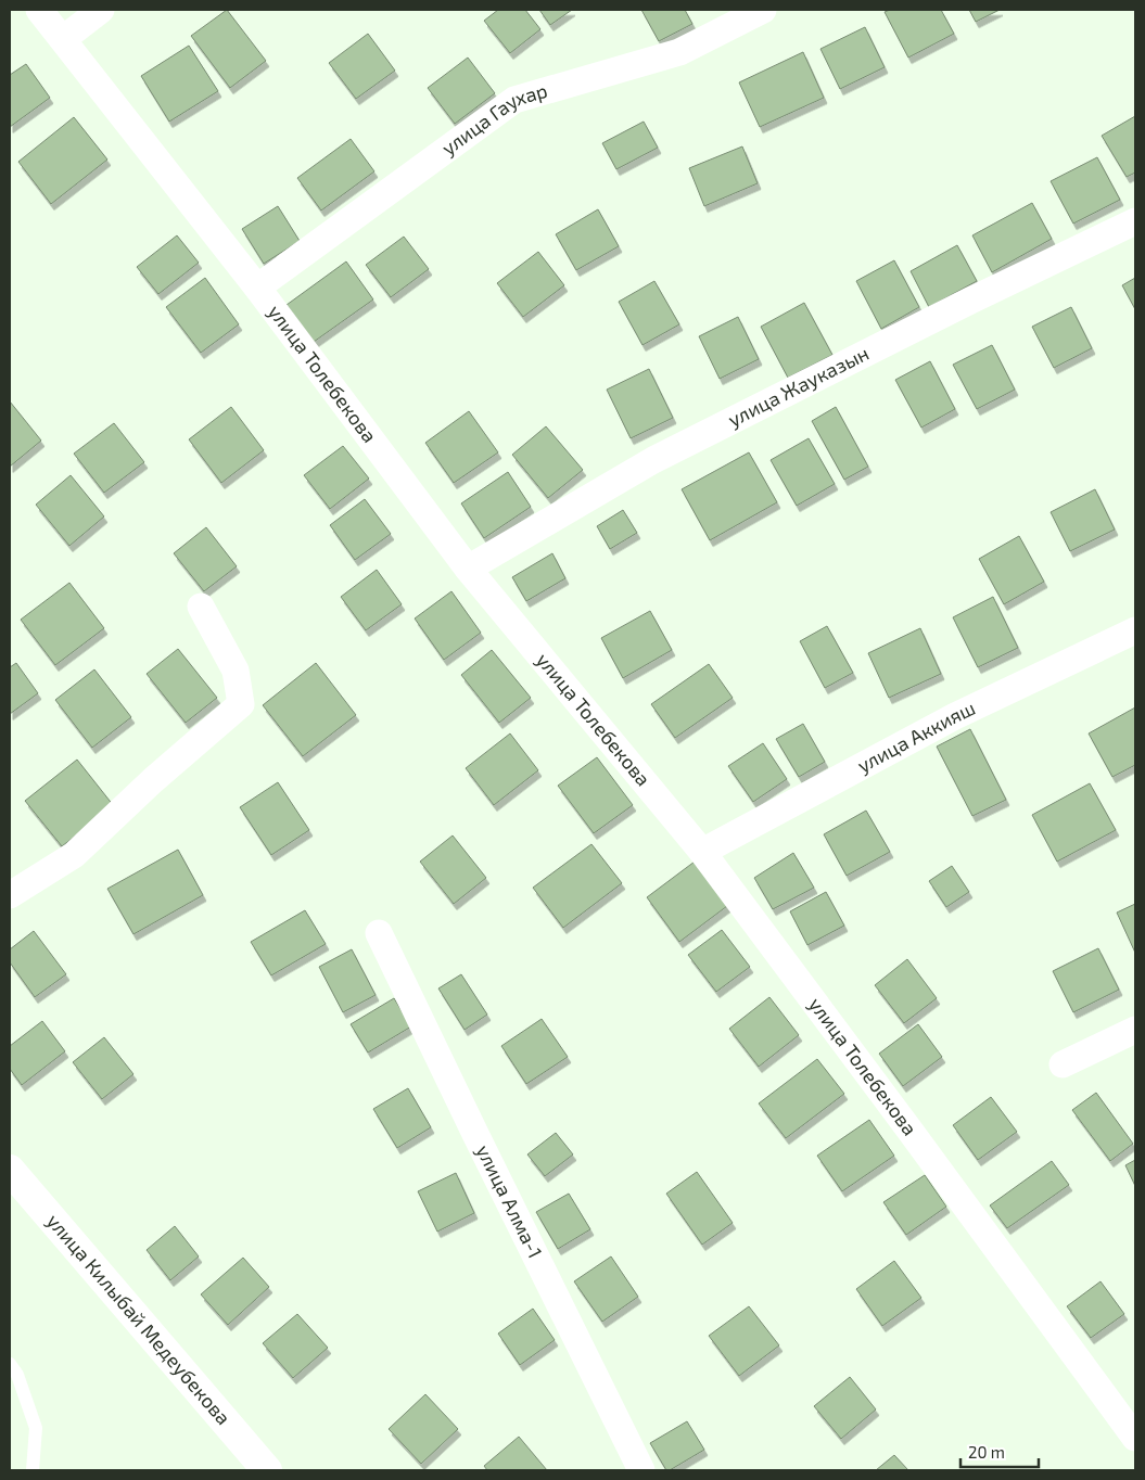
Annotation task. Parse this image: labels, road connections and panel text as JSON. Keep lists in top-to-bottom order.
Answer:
{
  "streets": {
    "main road": ["улица Килыбай Медеубекова"],
    "street": [
      "улица Гаухар",
      "улица Толебекова",
      "улица Жауказын",
      "улица Аккияш",
      "улица Алма-1"
    ]
  },
  "crossings": [
    ["улица Гаухар", "улица Толебекова"],
    ["улица Толебекова", "улица Жауказын"],
    ["улица Толебекова", "улица Аккияш"]
  ],
  "scale_bar": "20 m"
}
